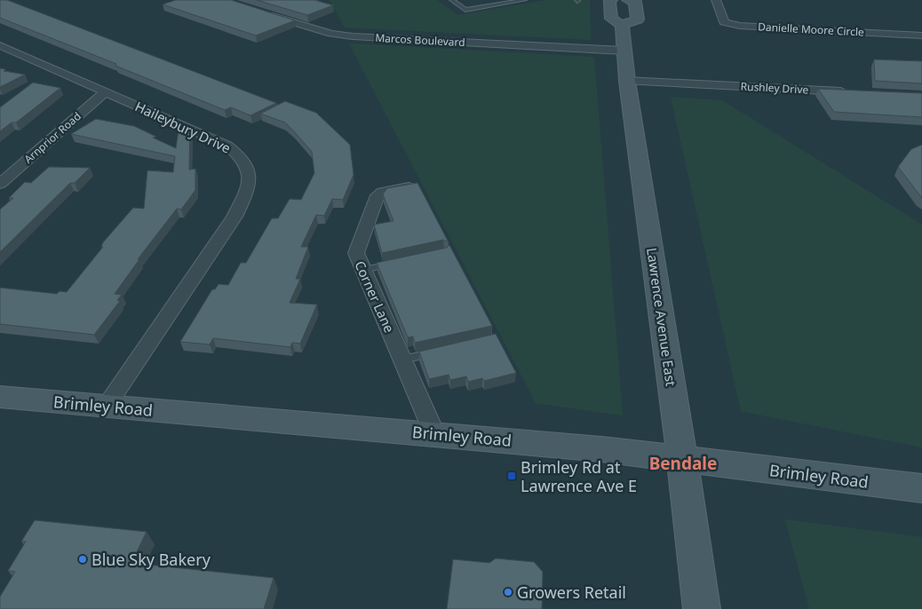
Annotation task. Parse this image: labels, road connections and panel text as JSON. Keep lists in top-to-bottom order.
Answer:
{
  "streets": {
    "main road": ["Lawrence Avenue East", "Brimley Road"],
    "street": [
      "Danielle Moore Circle",
      "Marcos Boulevard",
      "Rushley Drive",
      "Haileybury Drive",
      "Arnprior Road",
      "Corner Lane"
    ]
  },
  "crossings": [
    ["Marcos Boulevard", "Lawrence Avenue East"],
    ["Rushley Drive", "Lawrence Avenue East"],
    ["Haileybury Drive", "Arnprior Road"],
    ["Haileybury Drive", "Brimley Road"],
    ["Corner Lane", "Brimley Road"],
    ["Lawrence Avenue East", "Brimley Road"]
  ],
  "districts": ["Bendale"],
  "places": {
    "transit": ["Brimley Rd at Lawrence Ave E"],
    "other": ["Blue Sky Bakery", "Growers Retail"]
  }
}
